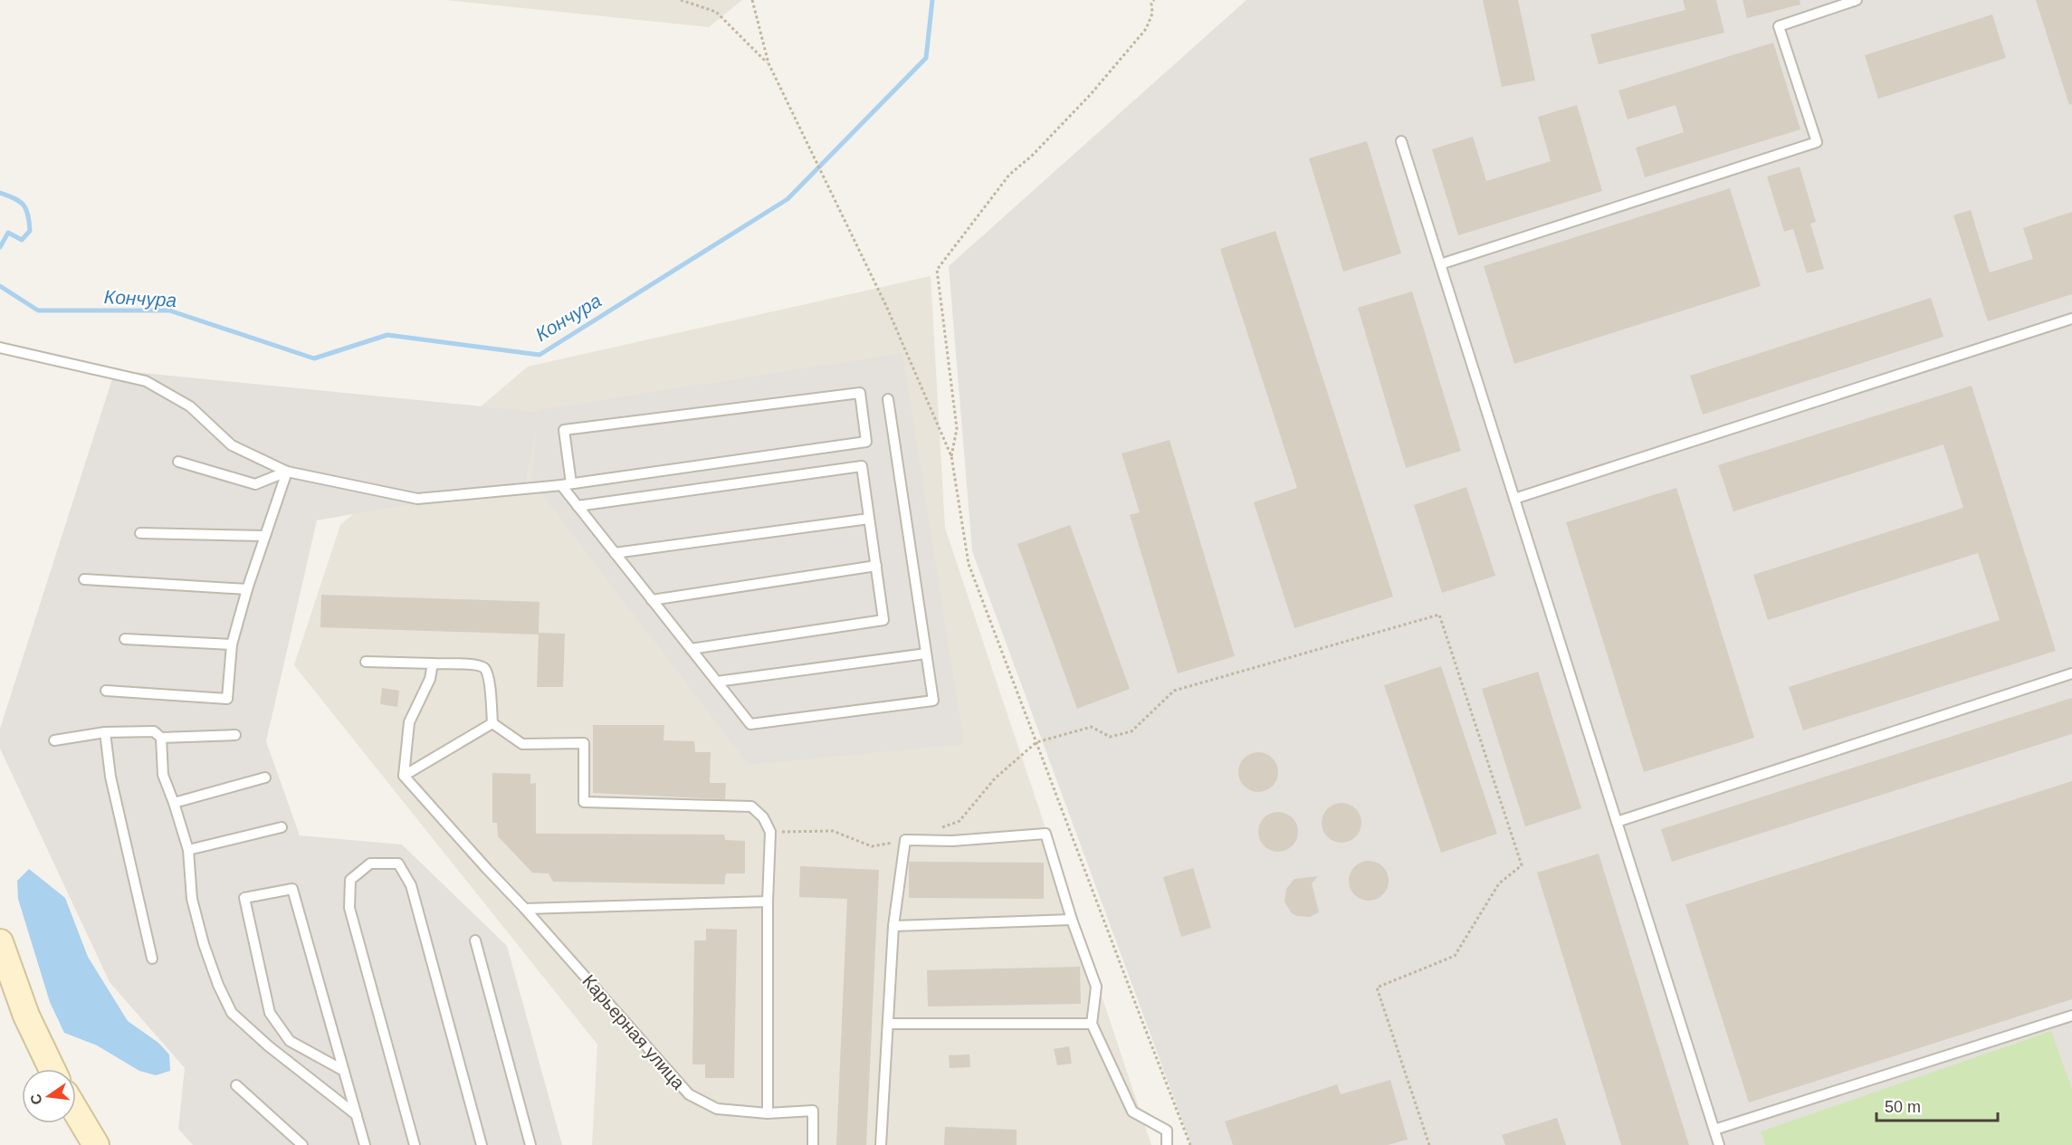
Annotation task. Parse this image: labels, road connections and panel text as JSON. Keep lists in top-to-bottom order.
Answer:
{
  "streets": {
    "lane": ["Карьерная улица"]
  },
  "water": ["Кончура"],
  "scale_bar": "50 m",
  "north": "left"
}
